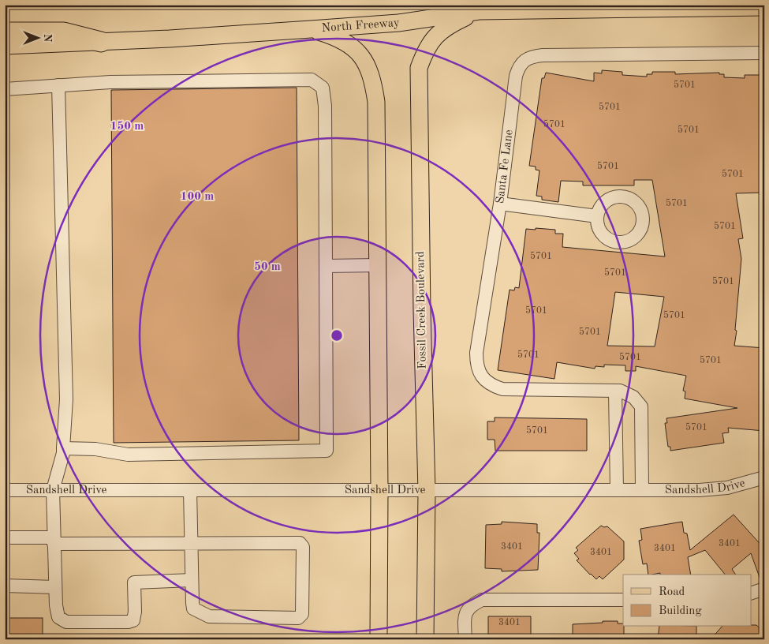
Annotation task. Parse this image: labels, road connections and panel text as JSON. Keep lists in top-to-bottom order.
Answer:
{
  "streets": {
    "main road": ["North Freeway", "Fossil Creek Boulevard"],
    "street": ["Santa Fe Lane", "Sandshell Drive"]
  },
  "crossings": [
    ["North Freeway", "Fossil Creek Boulevard"],
    ["Santa Fe Lane", "Sandshell Drive"],
    ["Fossil Creek Boulevard", "Sandshell Drive"]
  ],
  "house_numbers": [
    "5701",
    "5701",
    "5701",
    "5701",
    "5701",
    "5701",
    "5701",
    "5701",
    "5701",
    "5701",
    "5701",
    "5701",
    "5701",
    "5701",
    "5701",
    "5701",
    "5701",
    "5701",
    "5701",
    "3401",
    "3401",
    "3401",
    "3401",
    "3401"
  ],
  "legend": ["Road", "Building"],
  "north": "right",
  "rings": ["150 m", "100 m", "50 m"]
}
